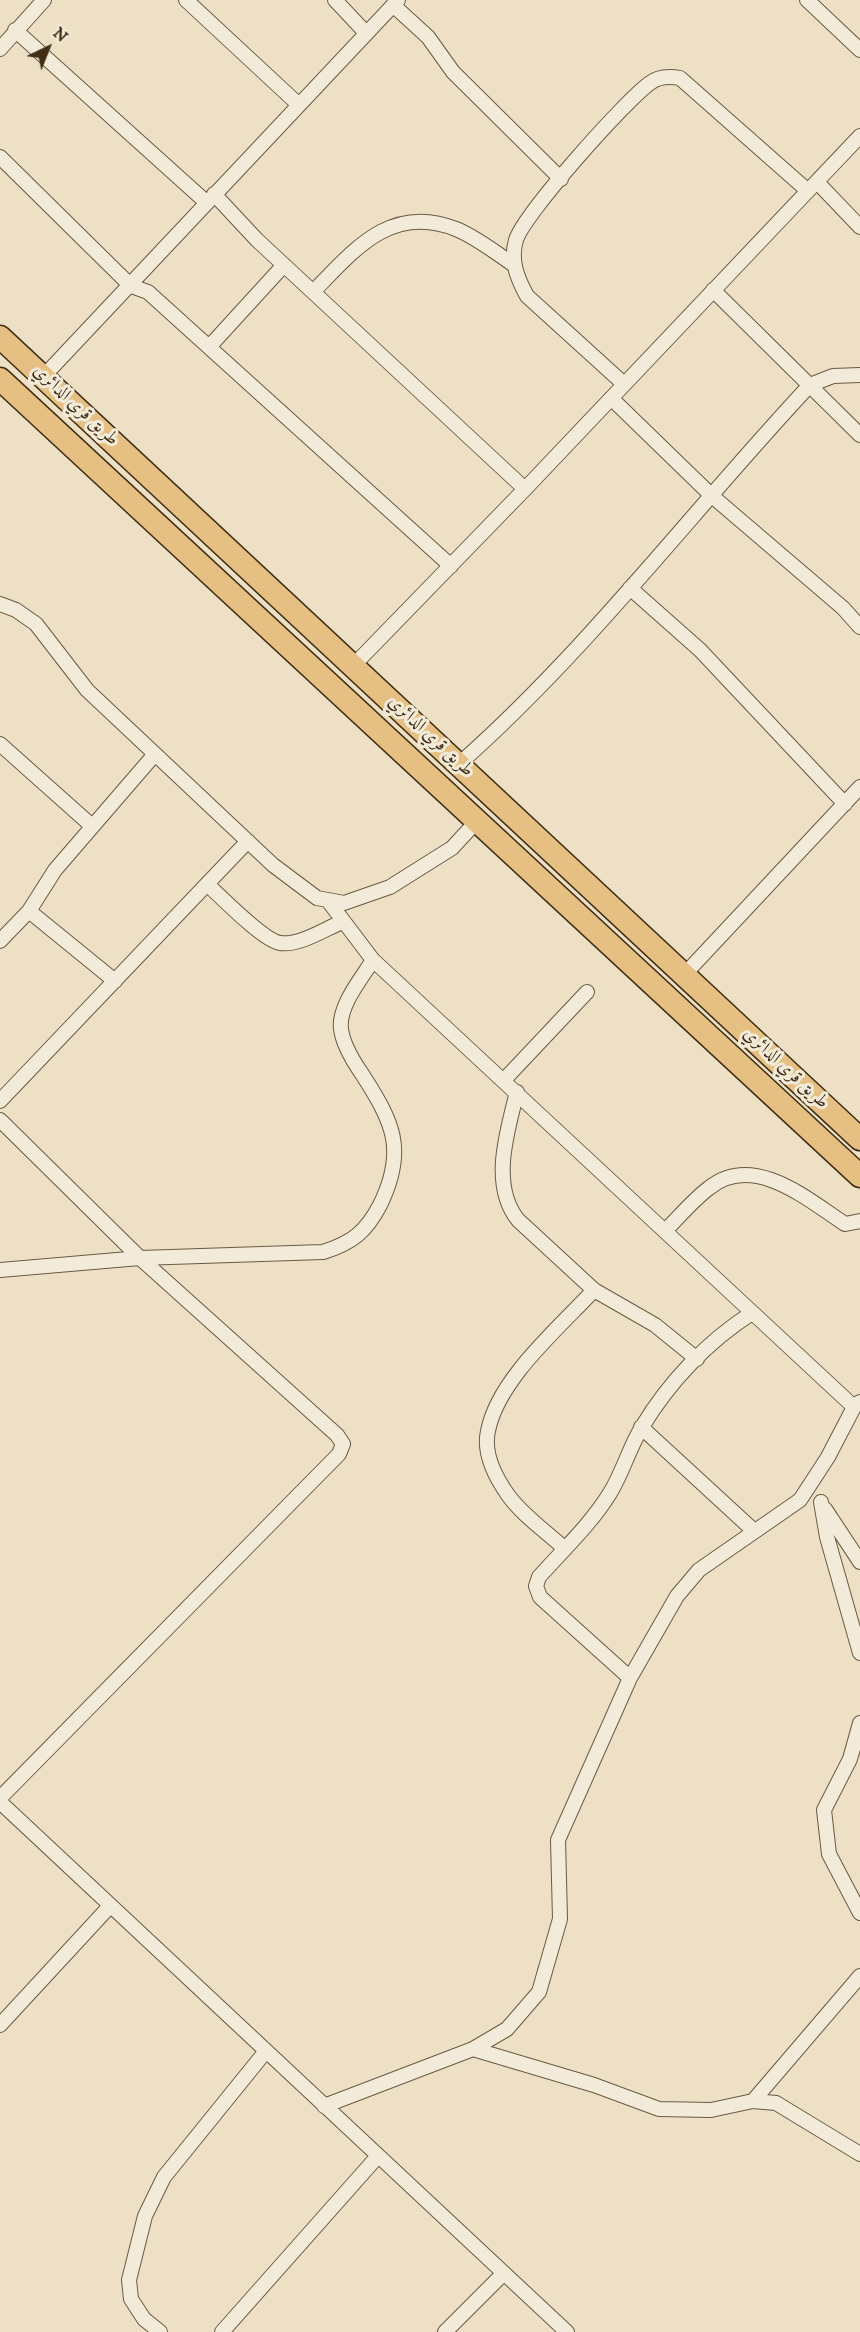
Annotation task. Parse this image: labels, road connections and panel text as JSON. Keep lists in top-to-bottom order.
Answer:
{
  "streets": {
    "highway": ["طريق قري الدائري"]
  },
  "north": "top right"
}
